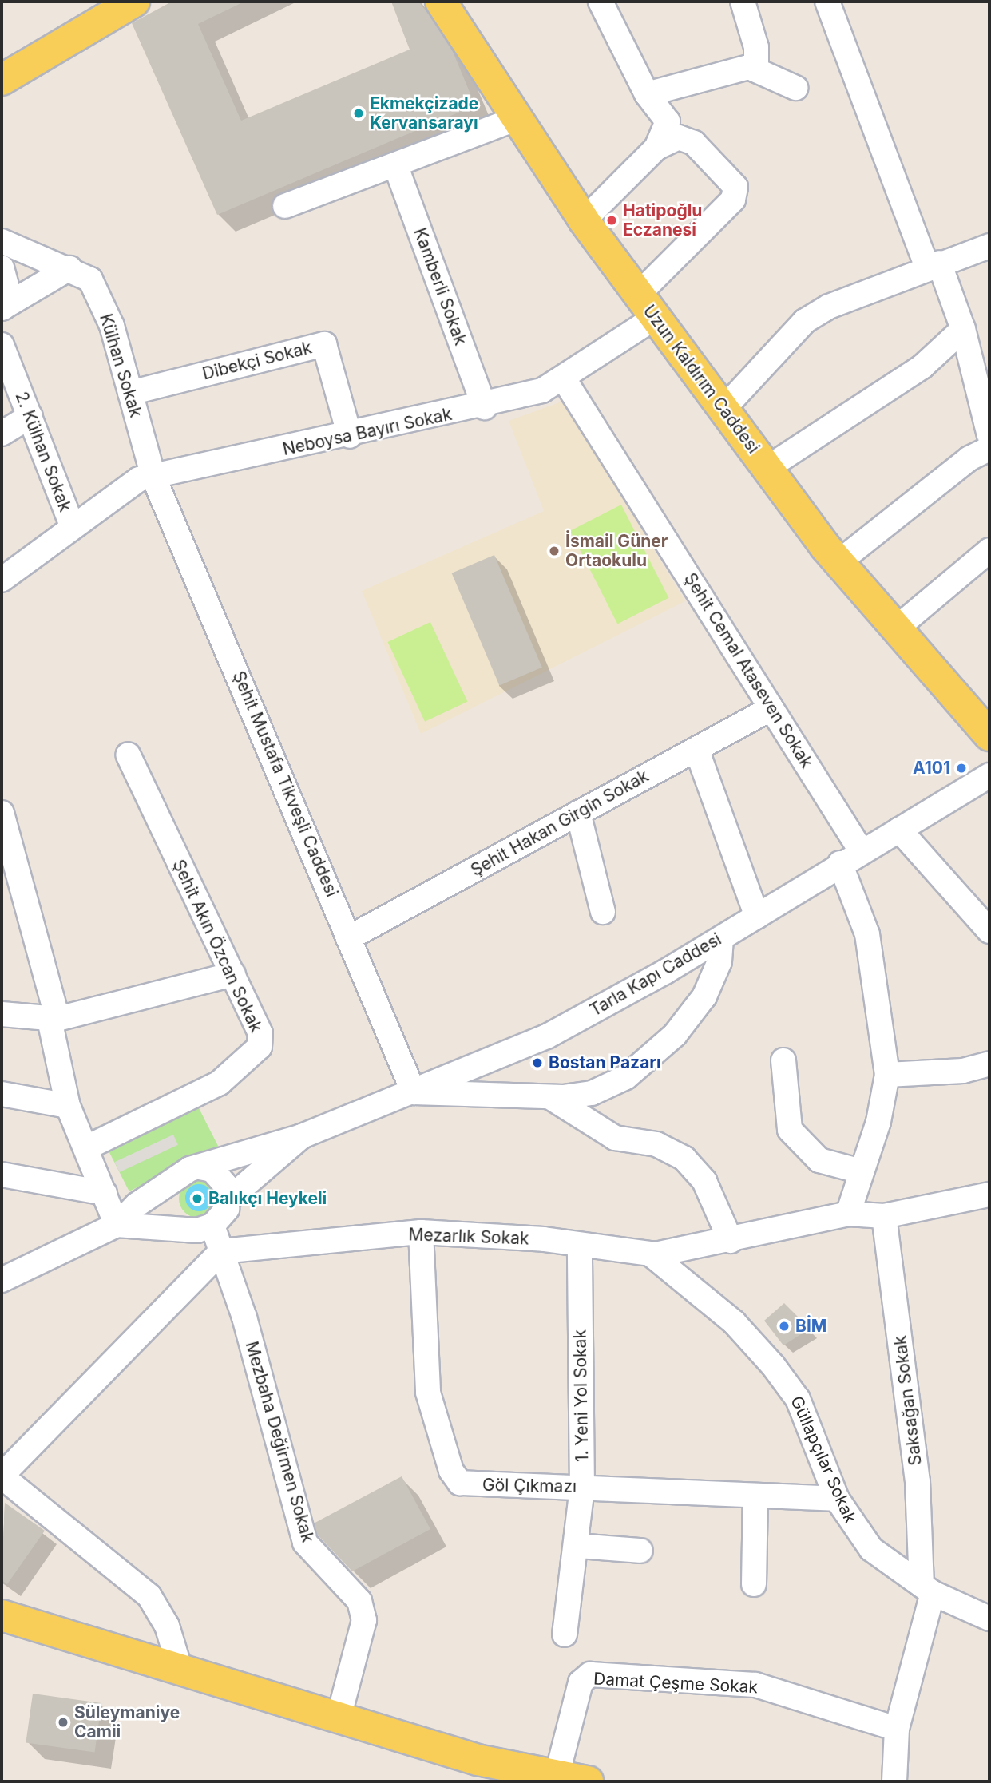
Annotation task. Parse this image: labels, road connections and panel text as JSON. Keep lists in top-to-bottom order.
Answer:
{
  "streets": {
    "main road": ["Uzun Kaldırım Caddesi"],
    "street": [
      "Kamberli Sokak",
      "Dibekçi Sokak",
      "Külhan Sokak",
      "Neboysa Bayırı Sokak",
      "2. Külhan Sokak",
      "Şehit Cemal Ataseven Sokak",
      "Şehit Mustafa Tikveşli Caddesi",
      "Şehit Hakan Girgin Sokak",
      "Şehit Akın Özcan Sokak",
      "Tarla Kapı Caddesi",
      "Mezarlık Sokak",
      "1. Yeni Yol Sokak",
      "Saksağan Sokak",
      "Mezbaha Değirmen Sokak",
      "Güllapçılar Sokak",
      "Göl Çıkmazı",
      "Damat Çeşme Sokak"
    ]
  },
  "crossings": [
    ["Kamberli Sokak", "Neboysa Bayırı Sokak"],
    ["Dibekçi Sokak", "Külhan Sokak"],
    ["Dibekçi Sokak", "Neboysa Bayırı Sokak"],
    ["Külhan Sokak", "Neboysa Bayırı Sokak"],
    ["Külhan Sokak", "Şehit Mustafa Tikveşli Caddesi"],
    ["Uzun Kaldırım Caddesi", "Neboysa Bayırı Sokak"],
    ["Neboysa Bayırı Sokak", "2. Külhan Sokak"],
    ["Neboysa Bayırı Sokak", "Şehit Cemal Ataseven Sokak"],
    ["Neboysa Bayırı Sokak", "Şehit Mustafa Tikveşli Caddesi"],
    ["Şehit Cemal Ataseven Sokak", "Şehit Hakan Girgin Sokak"],
    ["Şehit Cemal Ataseven Sokak", "Tarla Kapı Caddesi"],
    ["Şehit Mustafa Tikveşli Caddesi", "Şehit Hakan Girgin Sokak"],
    ["Şehit Mustafa Tikveşli Caddesi", "Tarla Kapı Caddesi"],
    ["Tarla Kapı Caddesi", "Mezbaha Değirmen Sokak"],
    ["Mezarlık Sokak", "1. Yeni Yol Sokak"],
    ["Mezarlık Sokak", "Saksağan Sokak"],
    ["Mezarlık Sokak", "Mezbaha Değirmen Sokak"],
    ["Mezarlık Sokak", "Güllapçılar Sokak"],
    ["Mezarlık Sokak", "Göl Çıkmazı"],
    ["1. Yeni Yol Sokak", "Göl Çıkmazı"],
    ["Saksağan Sokak", "Güllapçılar Sokak"],
    ["Saksağan Sokak", "Damat Çeşme Sokak"],
    ["Güllapçılar Sokak", "Göl Çıkmazı"]
  ],
  "places": [
    "Ekmekçizade Kervansarayı",
    "Hatipoğlu Eczanesi",
    "İsmail Güner Ortaokulu",
    "A101",
    "Bostan Pazarı",
    "Balıkçı Heykeli",
    "BİM",
    "Süleymaniye Camii"
  ]
}
